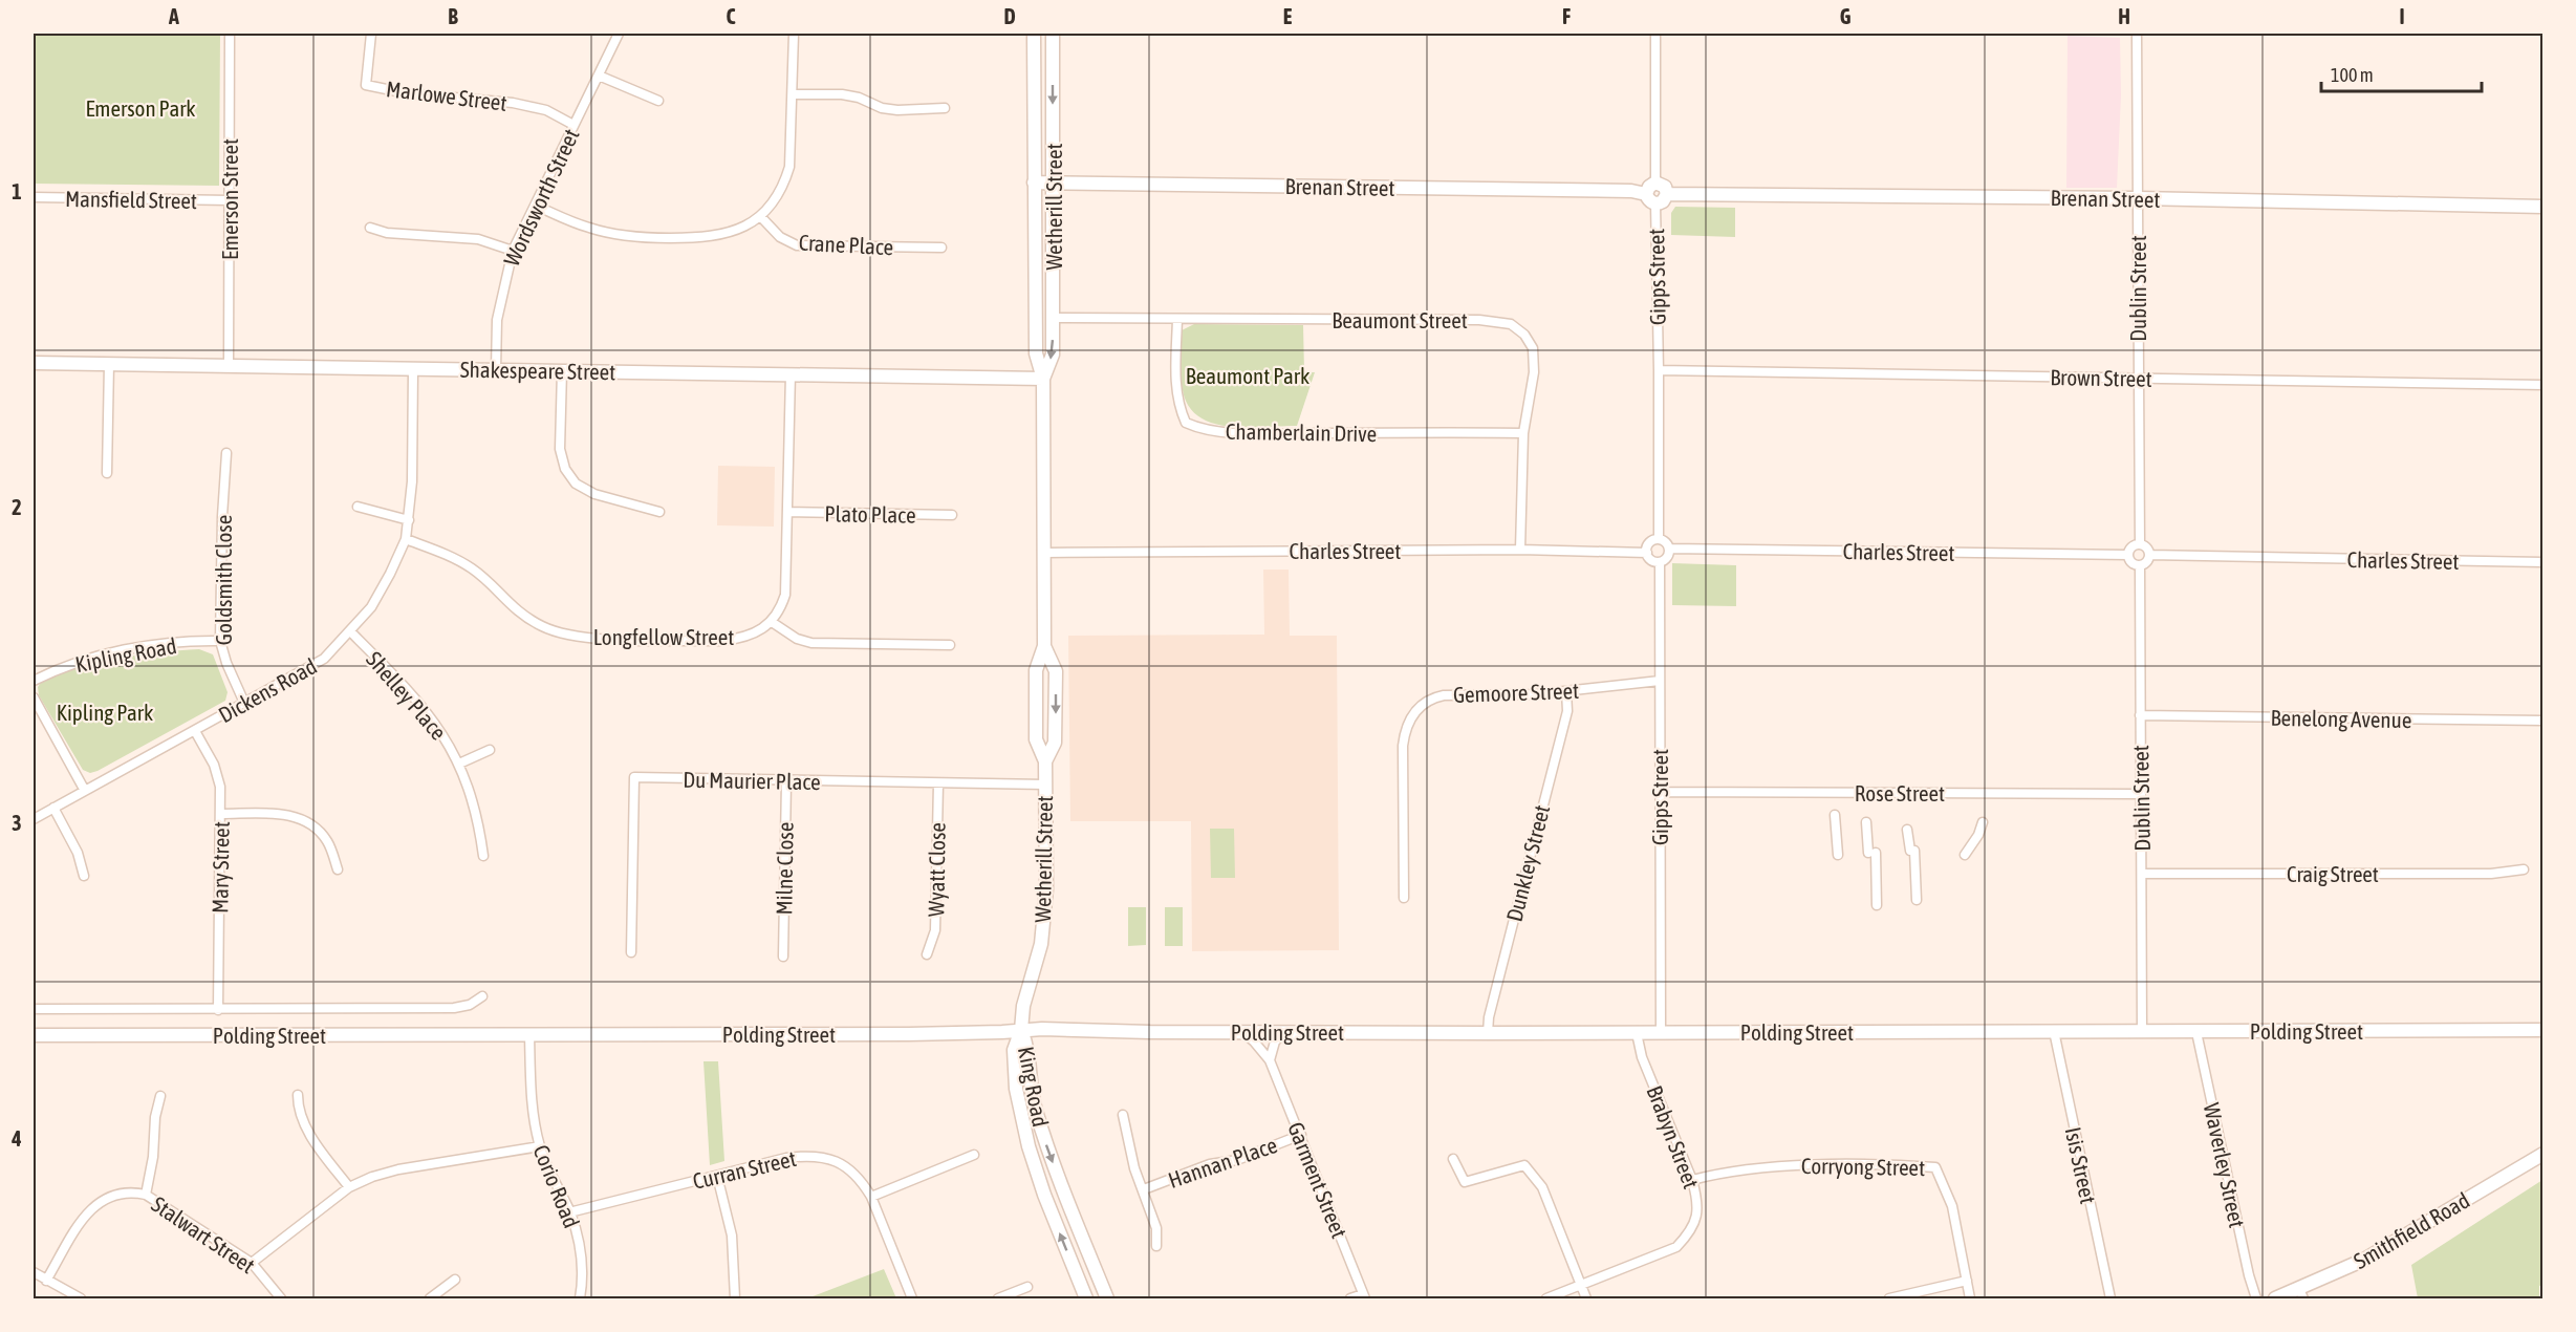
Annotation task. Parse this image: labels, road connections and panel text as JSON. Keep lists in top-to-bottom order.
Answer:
{
  "streets": {
    "main road": [
      "Brenan Street",
      "Wetherill Street",
      "Shakespeare Street",
      "Polding Street",
      "King Road",
      "Smithfield Road"
    ],
    "street": [
      "Marlowe Street",
      "Wordsworth Street",
      "Mansfield Street",
      "Emerson Street",
      "Crane Place",
      "Gipps Street",
      "Dublin Street",
      "Beaumont Street",
      "Brown Street",
      "Chamberlain Drive",
      "Plato Place",
      "Charles Street",
      "Goldsmith Close",
      "Longfellow Street",
      "Kipling Road",
      "Dickens Road",
      "Gemoore Street",
      "Shelley Place",
      "Benelong Avenue",
      "Du Maurier Place",
      "Rose Street",
      "Dunkley Street",
      "Mary Street",
      "Milne Close",
      "Wyatt Close",
      "Craig Street",
      "Brabyn Street",
      "Hannan Place",
      "Isis Street",
      "Waverley Street",
      "Corryong Street",
      "Curran Street",
      "Garment Street",
      "Corio Road",
      "Stalwart Street"
    ]
  },
  "crossings": [
    ["Marlowe Street", "Wordsworth Street"],
    ["Brenan Street", "Wetherill Street"],
    ["Brenan Street", "Gipps Street"],
    ["Brenan Street", "Dublin Street"],
    ["Wordsworth Street", "Shakespeare Street"],
    ["Mansfield Street", "Emerson Street"],
    ["Emerson Street", "Shakespeare Street"],
    ["Wetherill Street", "Beaumont Street"],
    ["Wetherill Street", "Shakespeare Street"],
    ["Wetherill Street", "Charles Street"],
    ["Wetherill Street", "Du Maurier Place"],
    ["Wetherill Street", "Polding Street"],
    ["Wetherill Street", "King Road"],
    ["Gipps Street", "Brown Street"],
    ["Gipps Street", "Charles Street"],
    ["Gipps Street", "Gemoore Street"],
    ["Gipps Street", "Rose Street"],
    ["Gipps Street", "Polding Street"],
    ["Dublin Street", "Brown Street"],
    ["Dublin Street", "Charles Street"],
    ["Dublin Street", "Benelong Avenue"],
    ["Dublin Street", "Rose Street"],
    ["Dublin Street", "Craig Street"],
    ["Dublin Street", "Polding Street"],
    ["Beaumont Street", "Chamberlain Drive"],
    ["Beaumont Street", "Charles Street"],
    ["Shakespeare Street", "Dickens Road"],
    ["Goldsmith Close", "Kipling Road"],
    ["Goldsmith Close", "Dickens Road"],
    ["Longfellow Street", "Dickens Road"],
    ["Dickens Road", "Shelley Place"],
    ["Dickens Road", "Mary Street"],
    ["Gemoore Street", "Dunkley Street"],
    ["Du Maurier Place", "Milne Close"],
    ["Du Maurier Place", "Wyatt Close"],
    ["Dunkley Street", "Polding Street"],
    ["Polding Street", "King Road"],
    ["Polding Street", "Brabyn Street"],
    ["Polding Street", "Isis Street"],
    ["Polding Street", "Waverley Street"],
    ["Polding Street", "Garment Street"],
    ["Polding Street", "Corio Road"],
    ["Brabyn Street", "Corryong Street"],
    ["Hannan Place", "Garment Street"],
    ["Curran Street", "Corio Road"]
  ],
  "parks": ["Emerson Park", "Beaumont Park", "Kipling Park"],
  "scale_bar": "100 m",
  "grid": {
    "columns": [
      "A",
      "B",
      "C",
      "D",
      "E",
      "F",
      "G",
      "H",
      "I"
    ],
    "rows": [
      "1",
      "2",
      "3",
      "4"
    ]
  }
}
